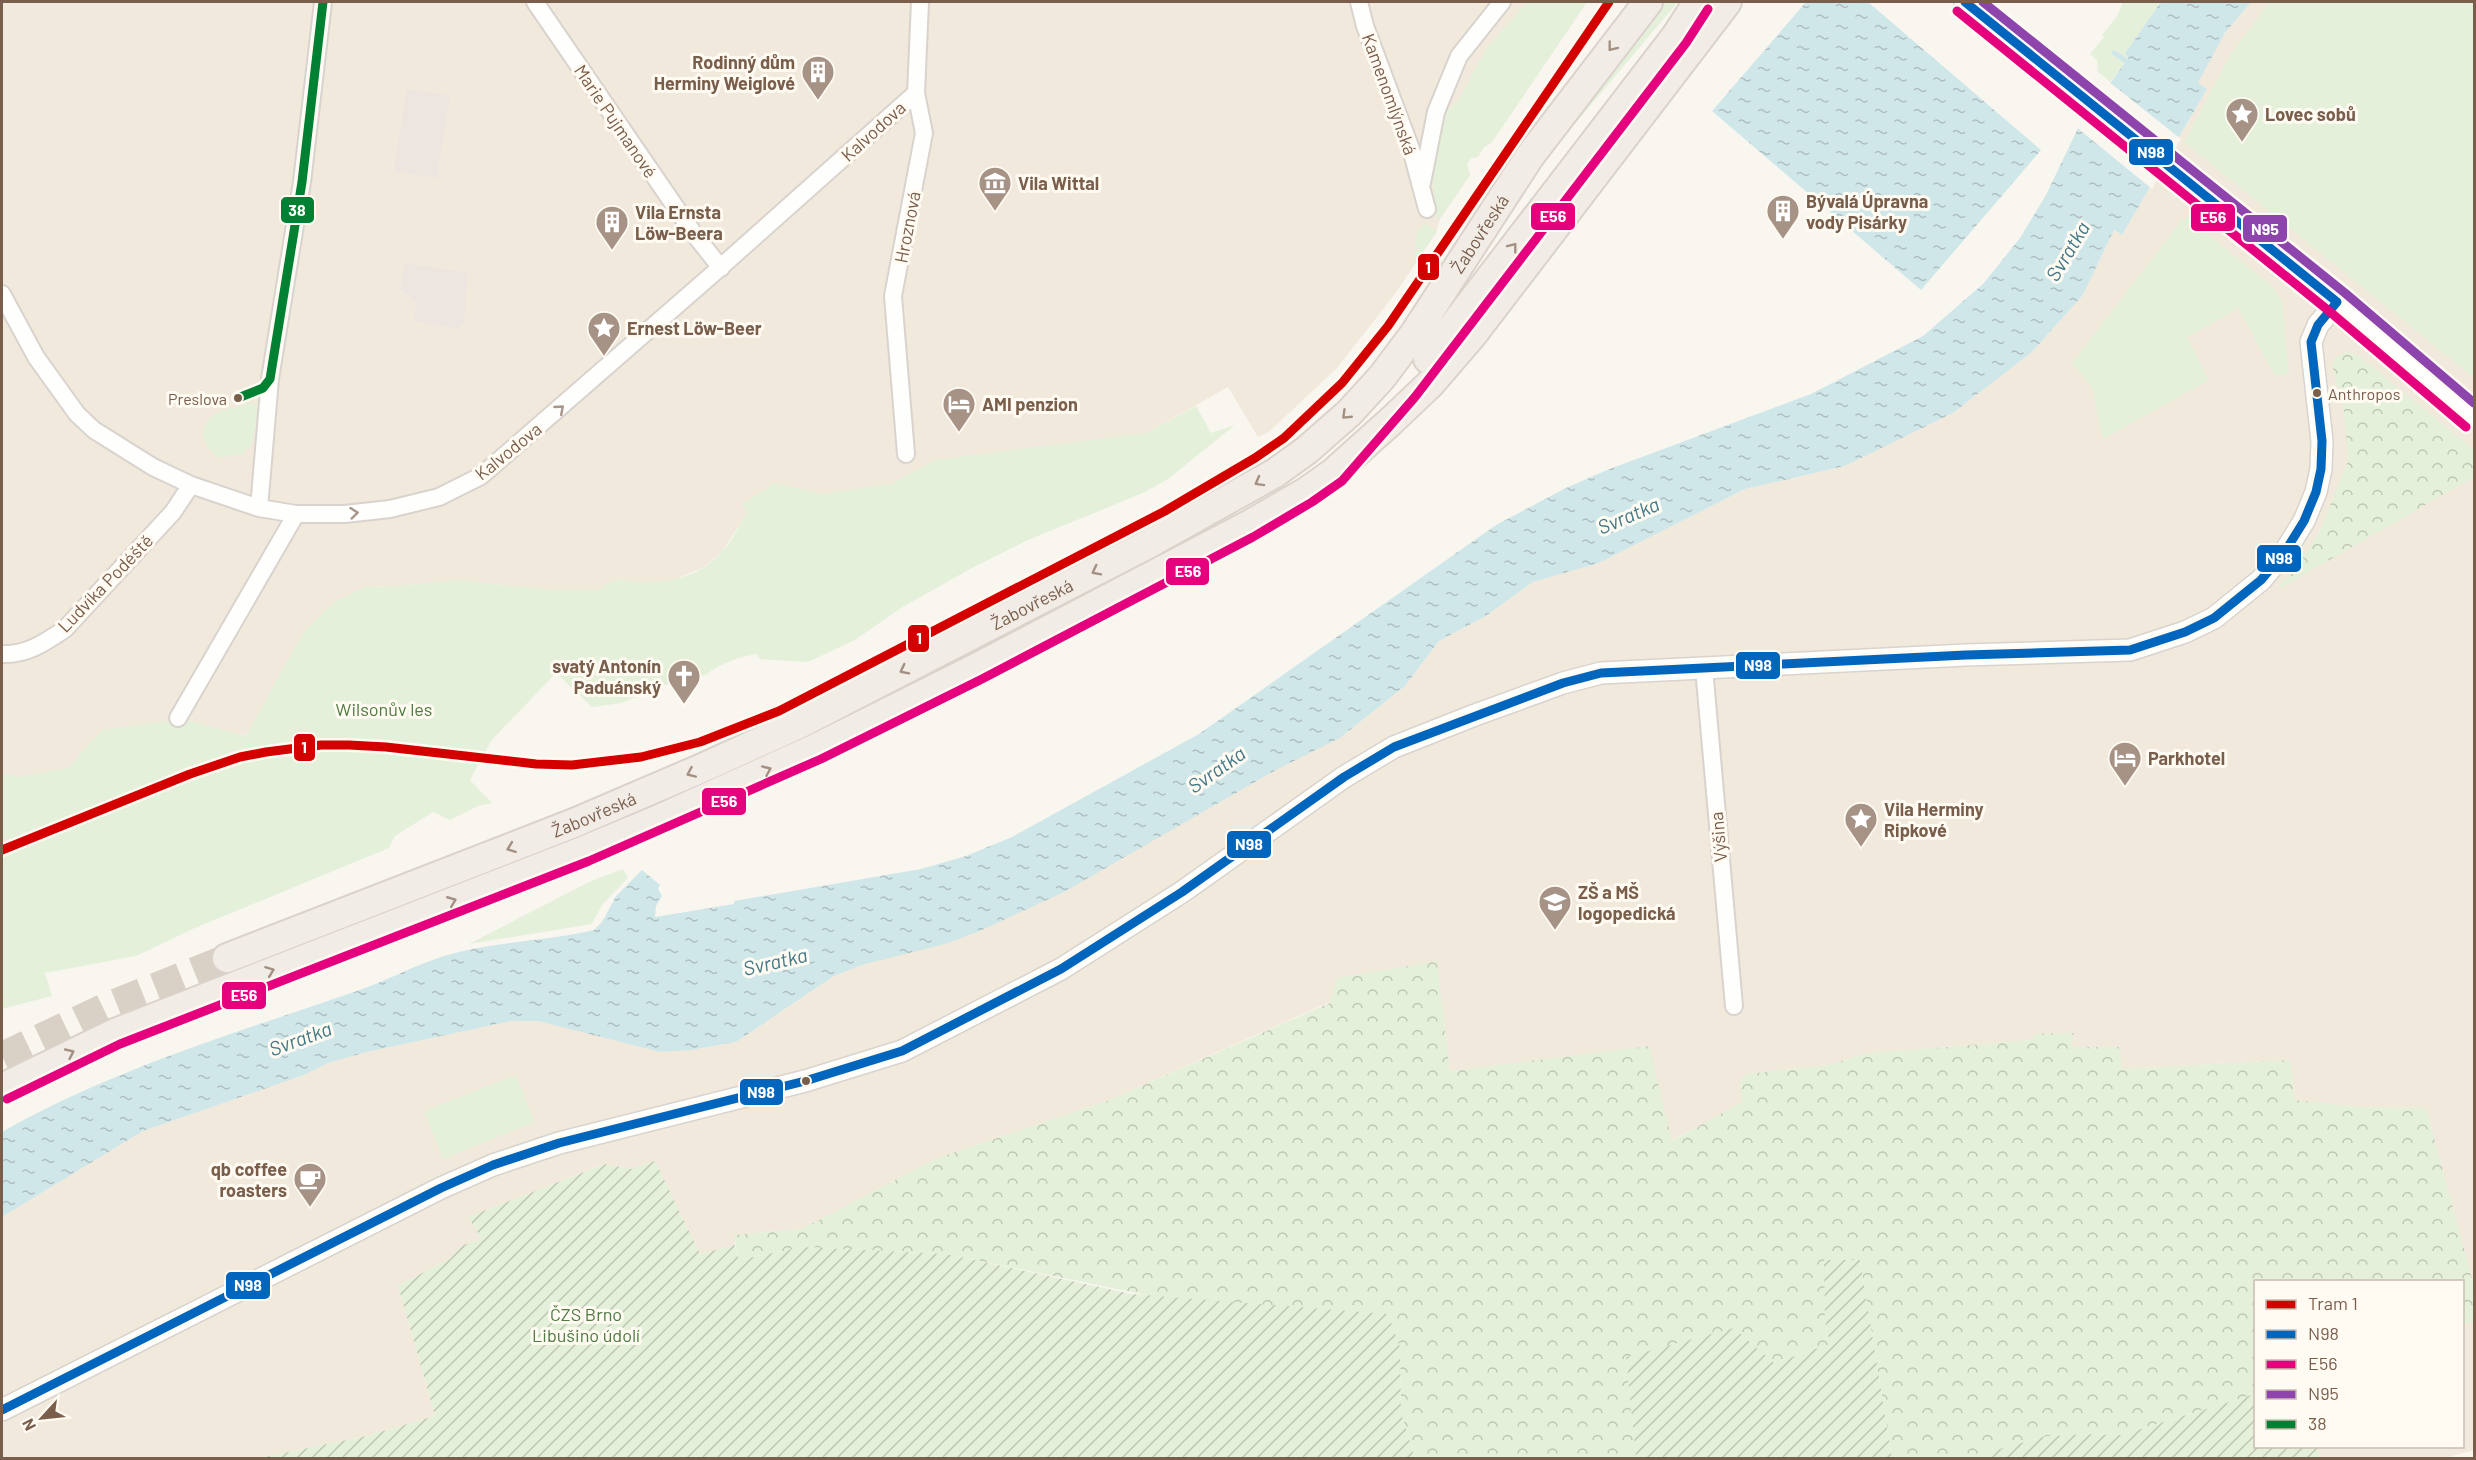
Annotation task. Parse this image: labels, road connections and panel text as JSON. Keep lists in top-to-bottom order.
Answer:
{
  "streets": {
    "highway": ["Žabovřeská"],
    "street": [
      "Kamenomlýnská",
      "Marie Pujmanové",
      "Kalvodova",
      "Hroznová",
      "Ludvíka Podéště",
      "Výšina"
    ]
  },
  "crossings": [
    ["Marie Pujmanové", "Kalvodova"],
    ["Kalvodova", "Hroznová"],
    ["Kalvodova", "Ludvíka Podéště"]
  ],
  "one_way": ["Kalvodova"],
  "water": ["Svratka"],
  "parks": ["Wilsonův les", "ČZS Brno Libušino údolí"],
  "places": {
    "building": ["Rodinný dům Herminy Weiglové", "Bývalá Úpravna vody Pisárky", "Vila Ernsta Löw-Beera"],
    "place": ["Lovec sobů", "Ernest Löw-Beer", "Vila Herminy Ripkové"],
    "museum": ["Vila Wittal"],
    "other": ["Anthropos", "Preslova"],
    "hotel": ["AMI penzion", "Parkhotel"],
    "church": ["svatý Antonín Paduánský"],
    "school or university": ["ZŠ a MŠ logopedická"],
    "cafe": ["qb coffee roasters"]
  },
  "lines": [
    "tram line 1",
    "transit line N98",
    "transit line N95",
    "transit line 38",
    "transit line E56"
  ],
  "legend": [
    "Tram 1",
    "N98",
    "E56",
    "N95",
    "38"
  ],
  "north": "bottom left"
}
